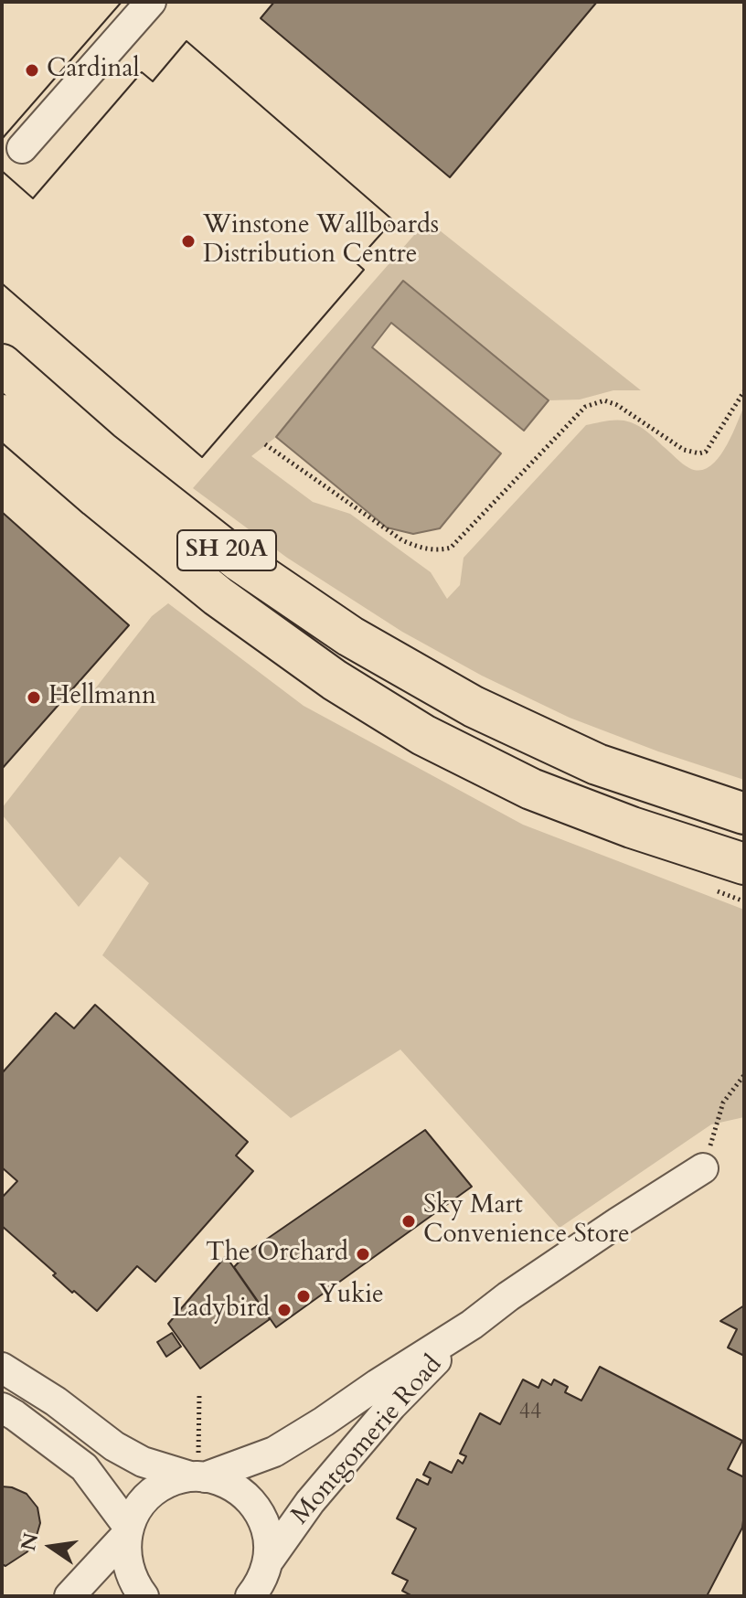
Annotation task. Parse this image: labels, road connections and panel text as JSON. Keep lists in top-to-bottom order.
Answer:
{
  "streets": {
    "highway": ["SH 20A"],
    "street": ["Montgomerie Road"]
  },
  "places": [
    "Cardinal",
    "Winstone Wallboards Distribution Centre",
    "Hellmann",
    "Sky Mart Convenience Store",
    "The Orchard",
    "Yukie",
    "Ladybird"
  ],
  "house_numbers": ["44"],
  "north": "left"
}
